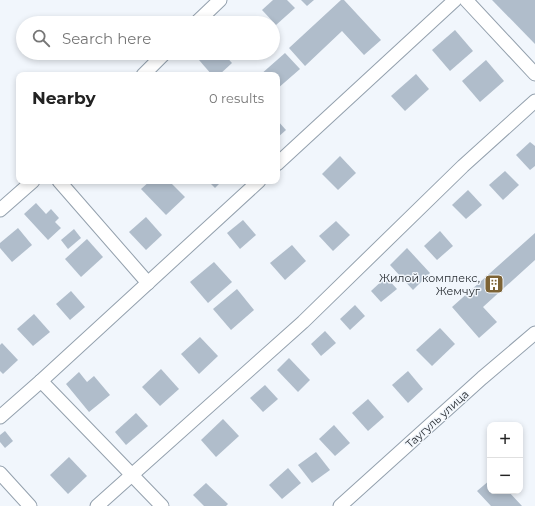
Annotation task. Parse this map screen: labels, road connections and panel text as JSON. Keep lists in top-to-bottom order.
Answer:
{
  "streets": {
    "street": ["Таугуль улица"]
  },
  "places": {
    "building": ["Жилой комплекс, Жемчуг"]
  },
  "page": {
    "search": "Search here",
    "heading": ["Nearby", "0 results"],
    "map_buttons": ["+", "−"]
  }
}
